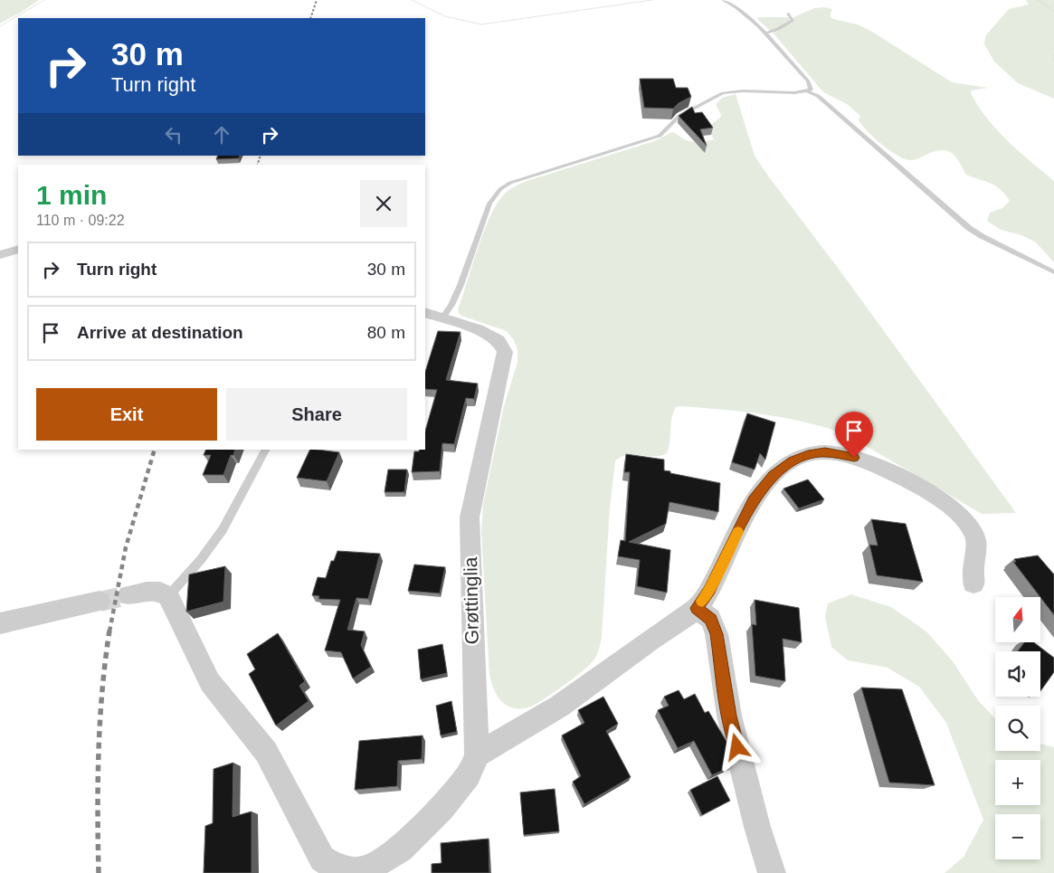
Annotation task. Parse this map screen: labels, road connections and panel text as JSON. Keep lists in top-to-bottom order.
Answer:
{
  "streets": {
    "street": ["Grøttinglia"]
  },
  "north": "top",
  "page": {
    "turn": ["30 m", "Turn right"],
    "heading": ["1 min", "110 m · 09:22"],
    "list": [
      {
        "name": "Turn right",
        "value": "30 m"
      },
      {
        "name": "Arrive at destination",
        "value": "80 m"
      }
    ],
    "buttons": ["Exit", "Share"],
    "map_buttons": ["+", "−"]
  }
}
